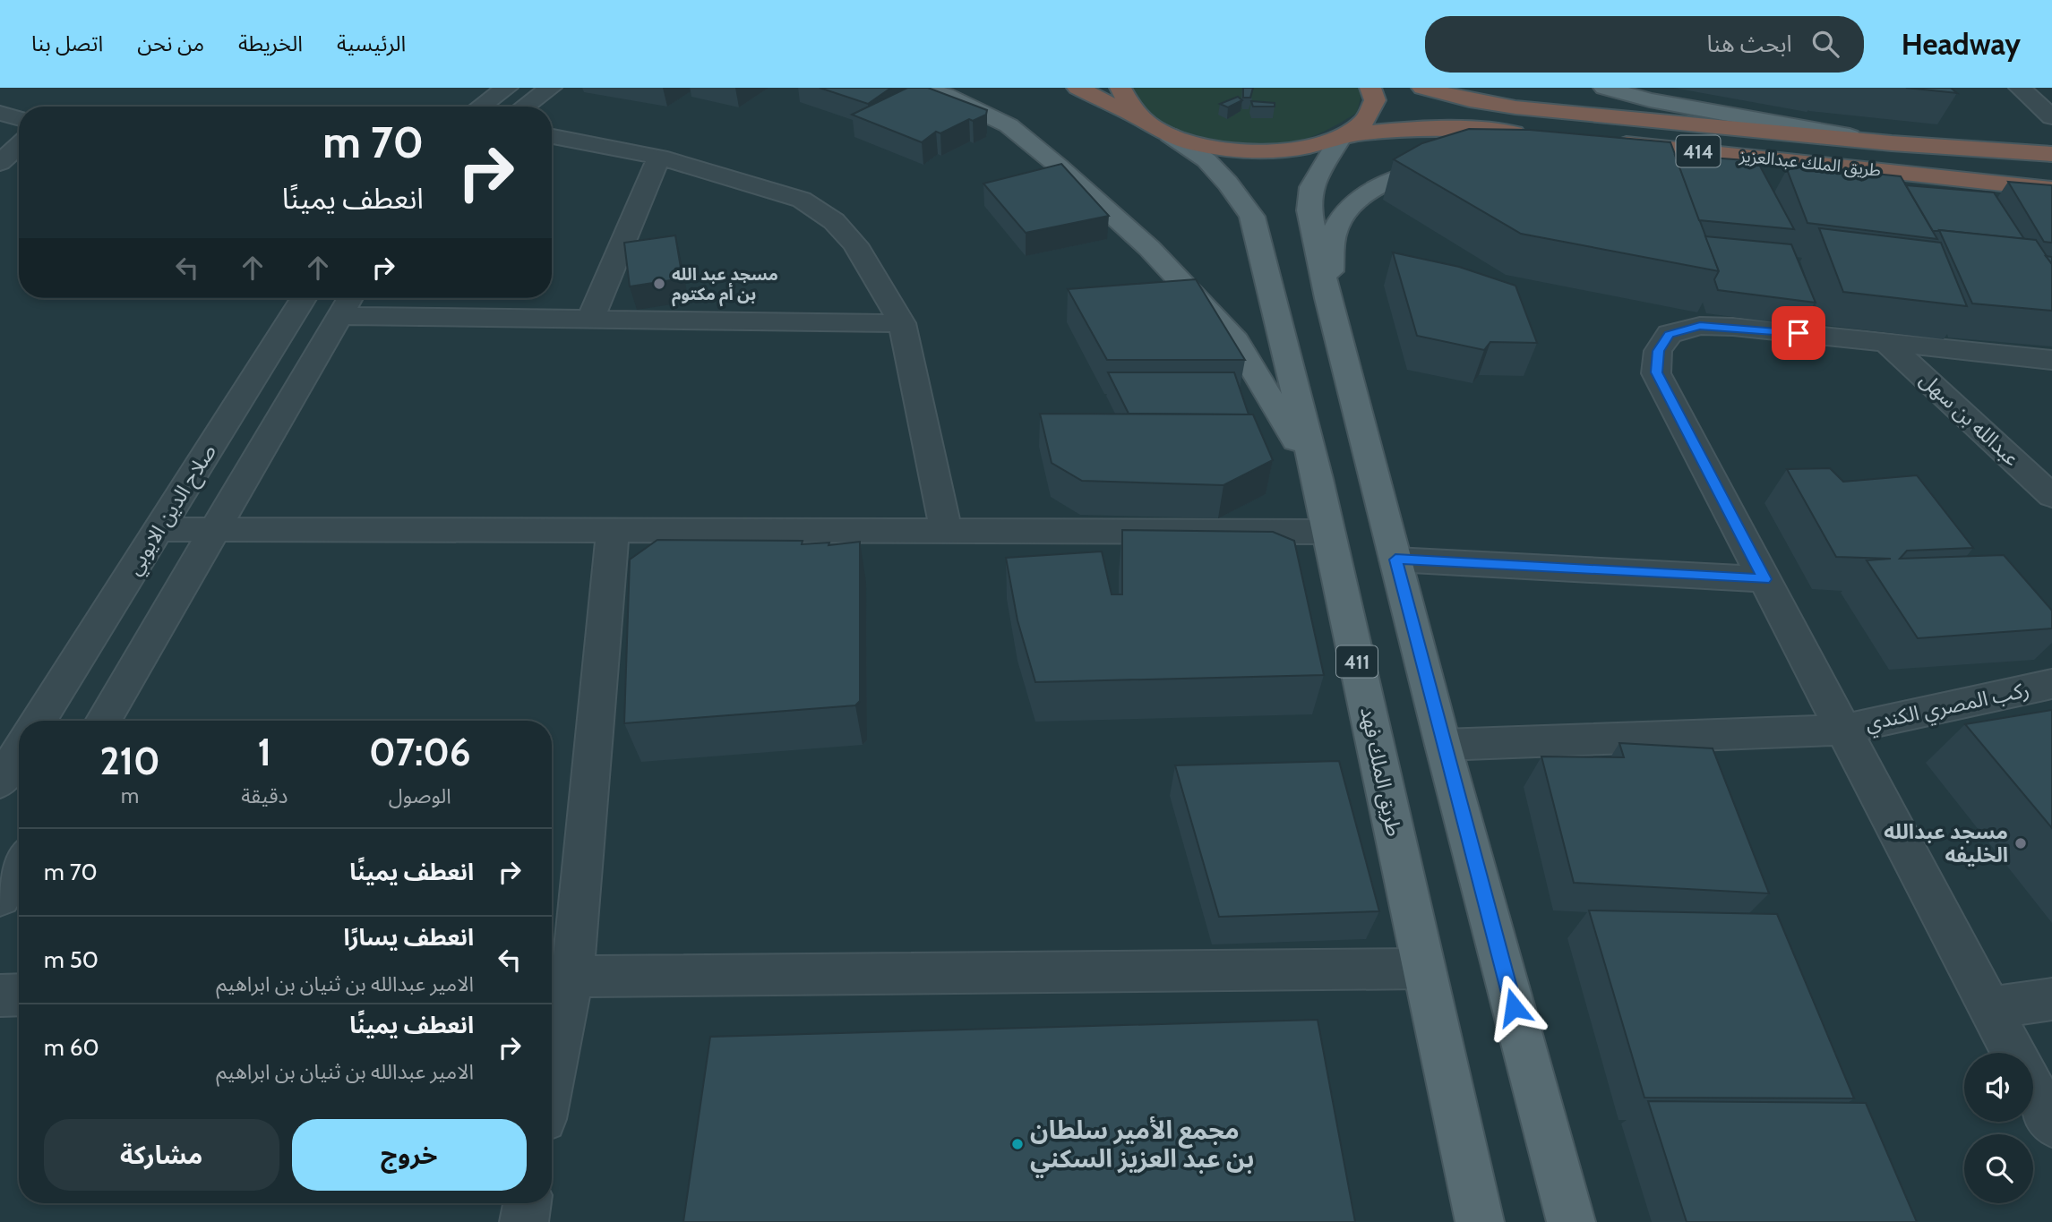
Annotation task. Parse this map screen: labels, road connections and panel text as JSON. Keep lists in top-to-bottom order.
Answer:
{
  "streets": {
    "highway": ["414", "طريق الملك عبدالعزيز"],
    "main road": ["411", "طريق الملك فهد"],
    "street": ["عبدالله بن سهل", "صلاح الدين الايوبي", "ركب المصري الكندي"]
  },
  "places": ["مسجد عبد الله بن أم مكتوم", "مسجد عبدالله الخليفه", "مجمع الأمير سلطان بن عبد العزيز السكني"],
  "page": {
    "header": "Headway",
    "search": "ابحث هنا",
    "nav": [
      "الرئيسية",
      "الخريطة",
      "من نحن",
      "اتصل بنا"
    ],
    "turn": ["70 m", "انعطف يمينًا"],
    "eta": [
      "07:06",
      "الوصول",
      "1",
      "دقيقة",
      "210",
      "m"
    ],
    "list": [
      {
        "name": "انعطف يمينًا",
        "value": "70 m"
      },
      {
        "name": "انعطف يسارًا",
        "note": "الامير عبدالله بن ثنيان بن ابراهيم",
        "value": "50 m"
      },
      {
        "name": "انعطف يمينًا",
        "note": "الامير عبدالله بن ثنيان بن ابراهيم",
        "value": "60 m"
      }
    ],
    "buttons": ["خروج", "مشاركة"]
  }
}
